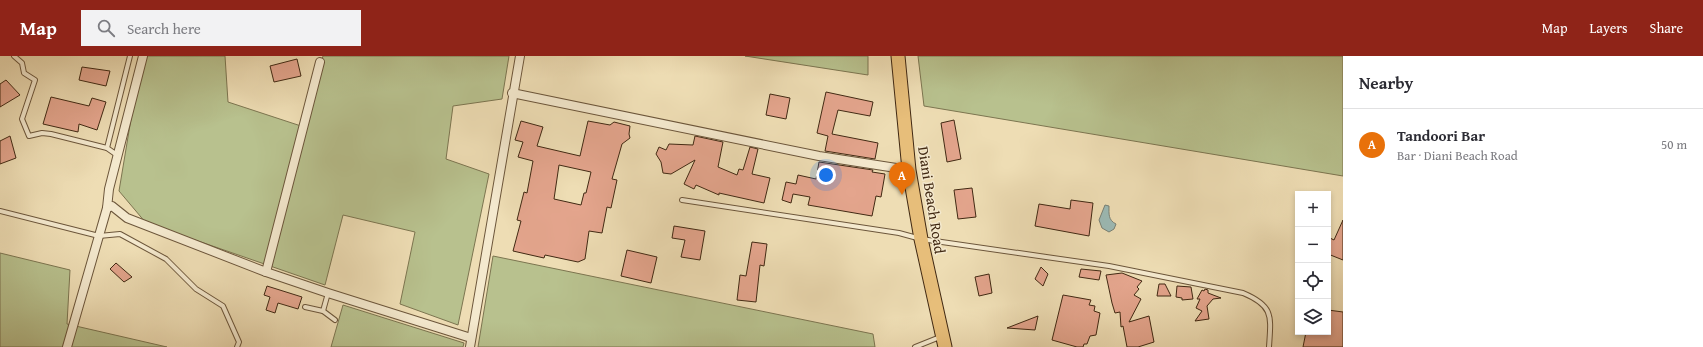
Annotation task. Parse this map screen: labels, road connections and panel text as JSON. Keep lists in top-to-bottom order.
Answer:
{
  "streets": {
    "main road": ["Diani Beach Road"]
  },
  "page": {
    "header": "Map",
    "search": "Search here",
    "nav": ["Map", "Layers", "Share"],
    "heading": "Nearby",
    "list": [
      {
        "mark": "A",
        "name": "Tandoori Bar",
        "note": "Bar · Diani Beach Road",
        "value": "50 m"
      }
    ],
    "pins": "A",
    "map_buttons": ["+", "−"]
  }
}
